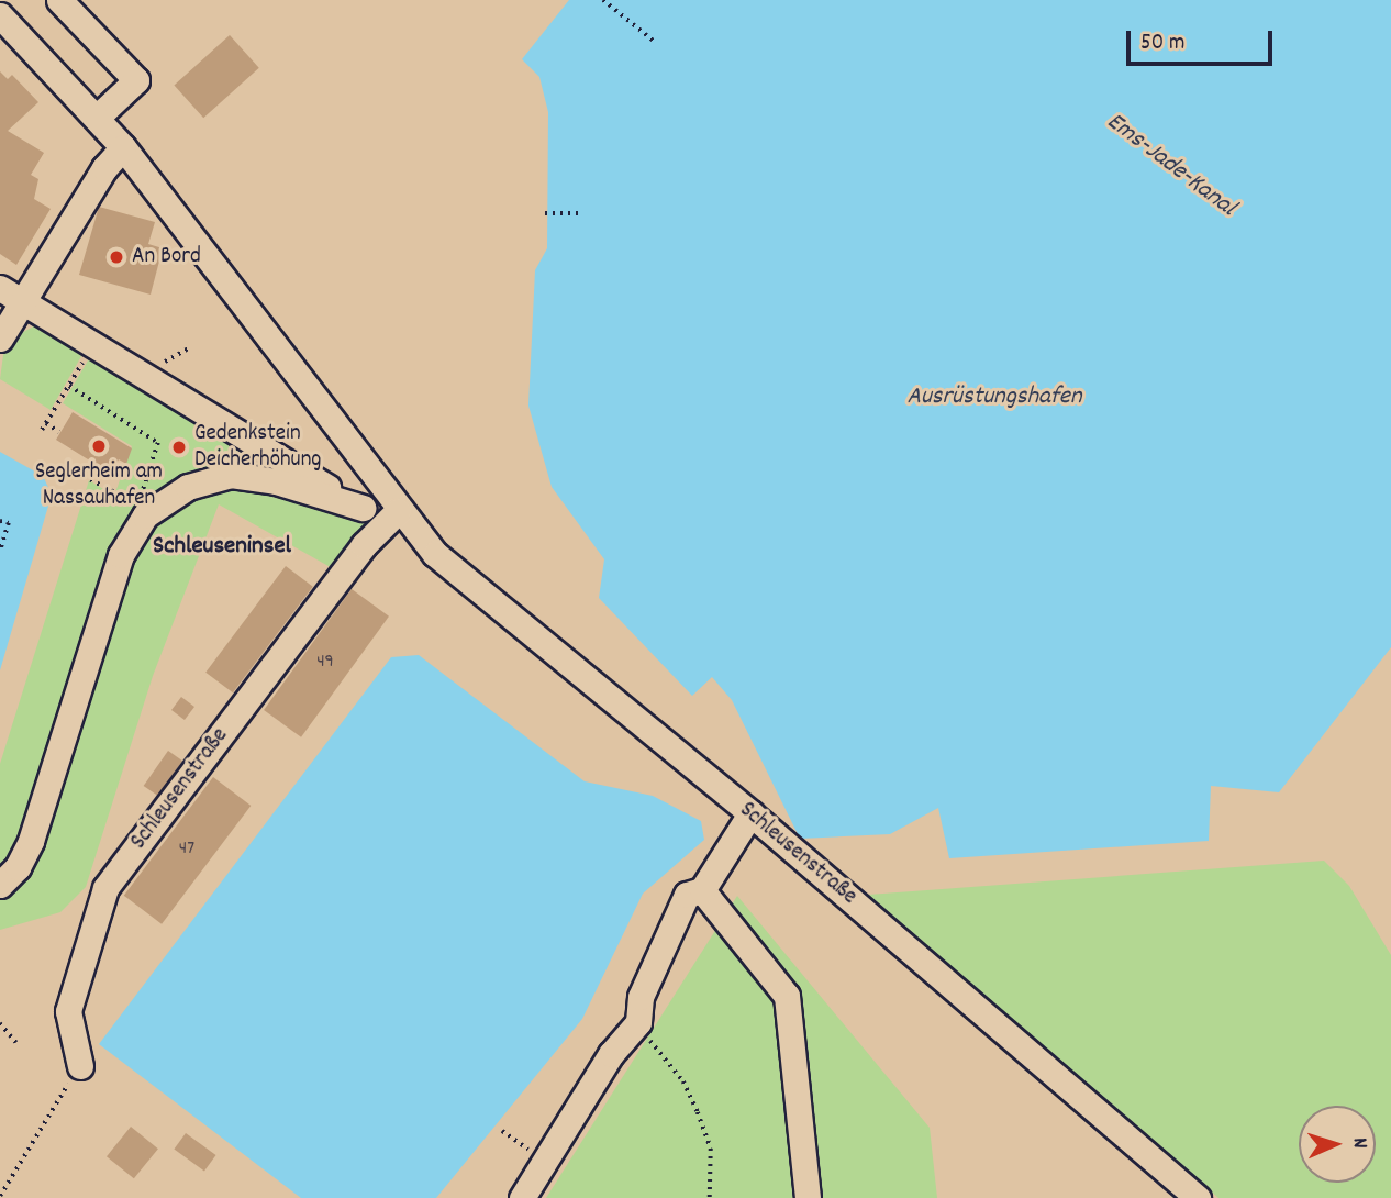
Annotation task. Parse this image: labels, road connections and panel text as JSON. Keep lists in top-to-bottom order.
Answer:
{
  "streets": {
    "street": ["Schleusenstraße"]
  },
  "districts": ["Schleuseninsel"],
  "water": ["Ems-Jade-Kanal", "Ausrüstungshafen"],
  "places": ["An Bord", "Seglerheim am Nassauhafen", "Gedenkstein Deicherhöhung"],
  "house_numbers": ["49", "47"],
  "scale_bar": "50 m",
  "north": "right"
}
